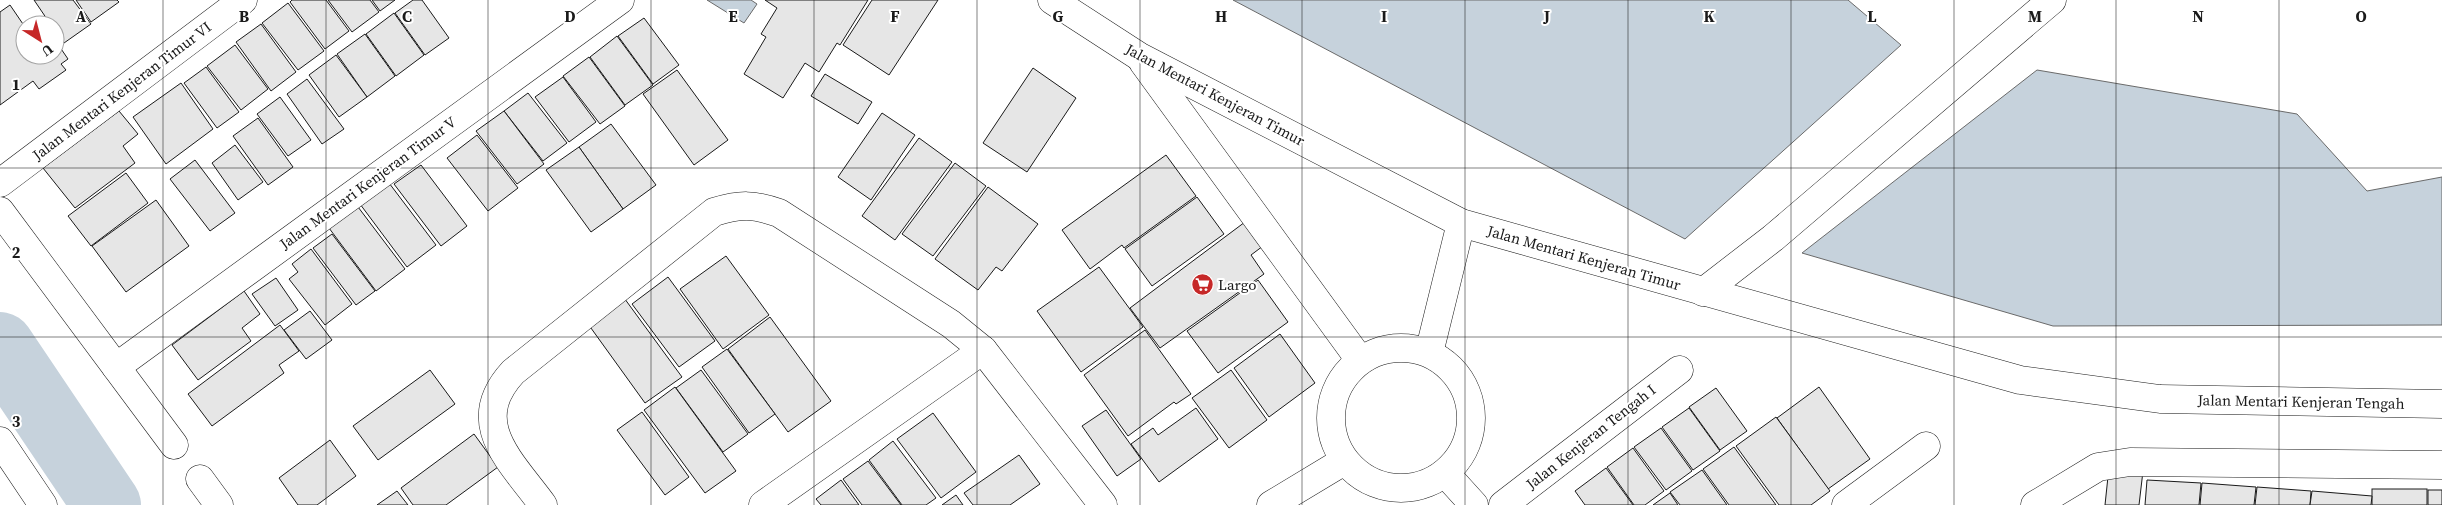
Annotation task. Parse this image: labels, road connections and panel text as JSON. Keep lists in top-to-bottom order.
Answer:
{
  "streets": {
    "street": [
      "Jalan Mentari Kenjeran Timur VI",
      "Jalan Mentari Kenjeran Timur",
      "Jalan Mentari Kenjeran Timur V",
      "Jalan Mentari Kenjeran Tengah",
      "Jalan Kenjeran Tengah I"
    ]
  },
  "crossings": [
    ["Jalan Mentari Kenjeran Timur", "Jalan Mentari Kenjeran Tengah"]
  ],
  "places": {
    "supermarket": ["Largo"]
  },
  "north": "bottom right",
  "grid": {
    "columns": [
      "A",
      "B",
      "C",
      "D",
      "E",
      "F",
      "G",
      "H",
      "I",
      "J",
      "K",
      "L",
      "M",
      "N",
      "O"
    ],
    "rows": ["1", "2", "3"]
  }
}
